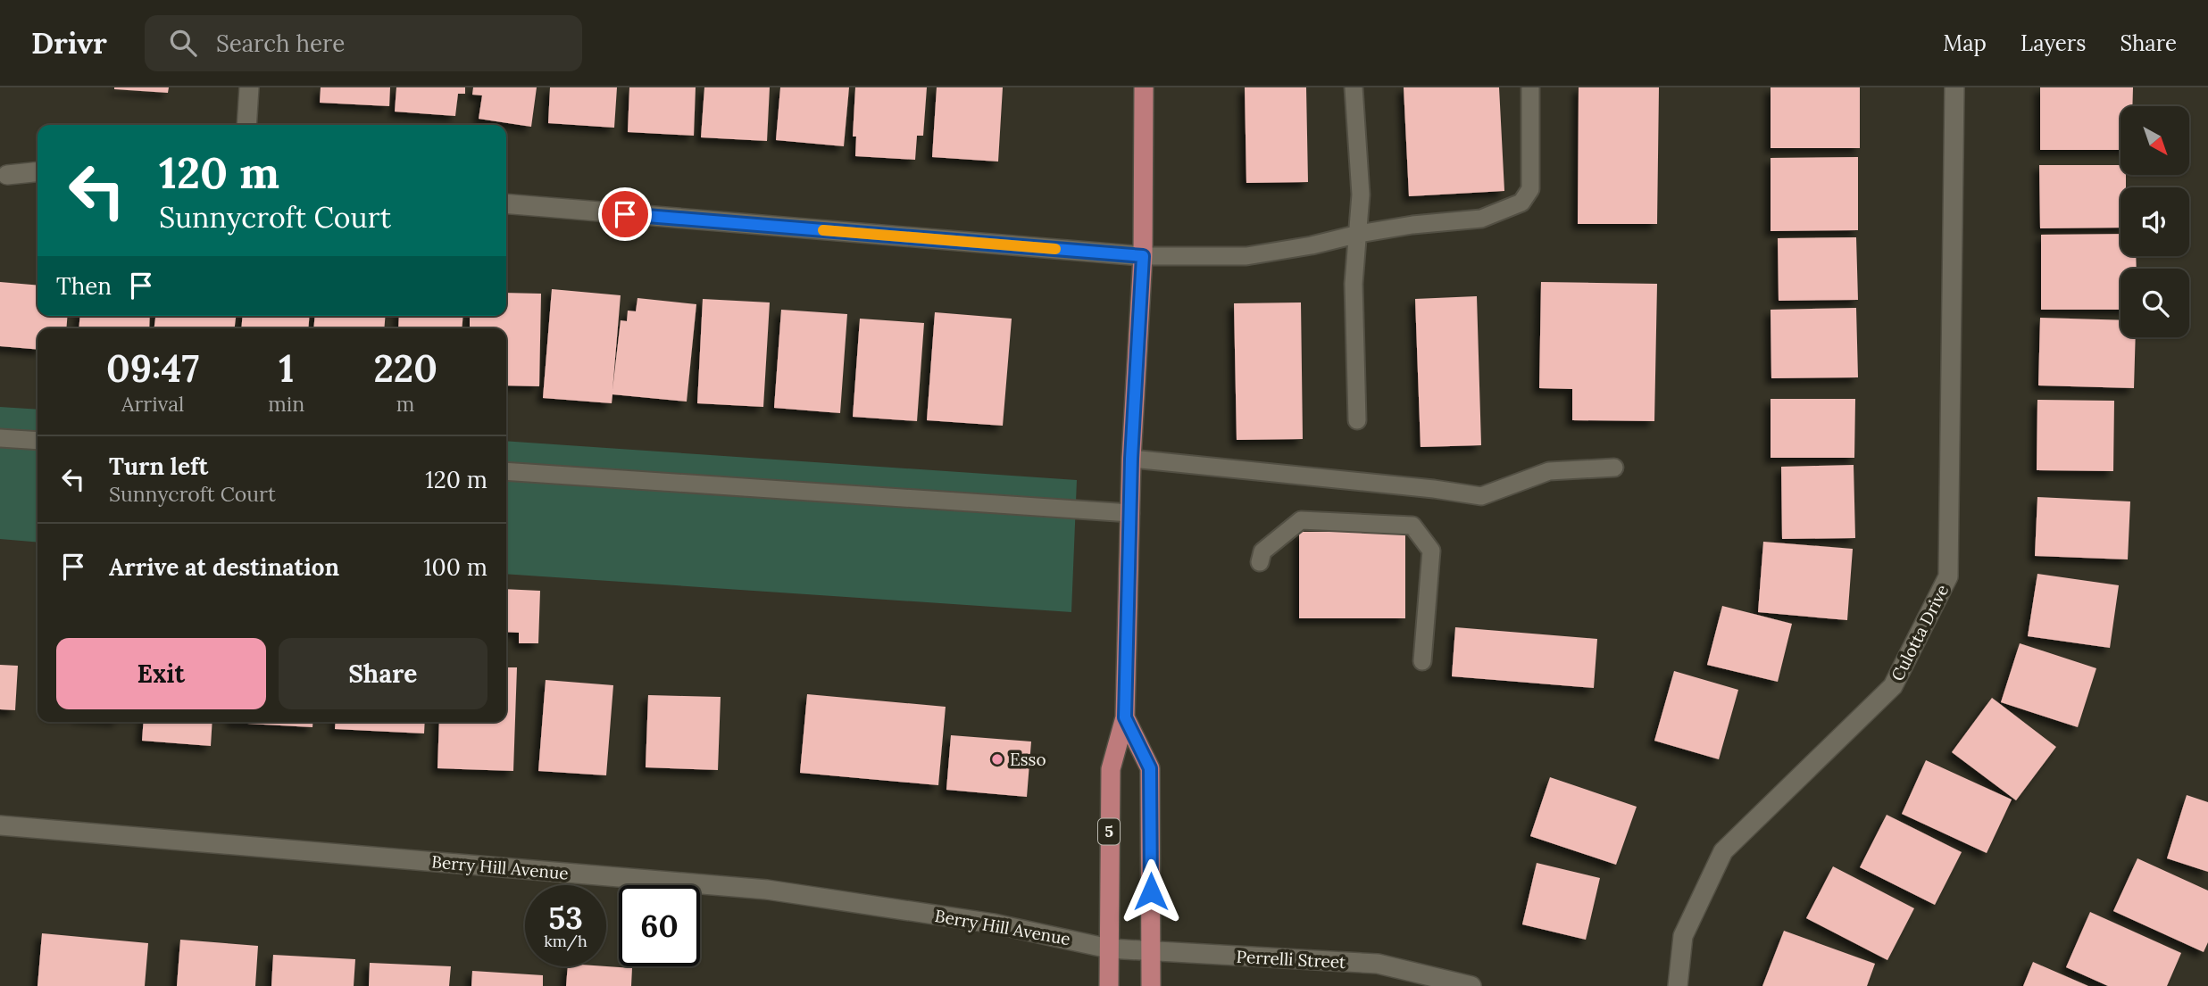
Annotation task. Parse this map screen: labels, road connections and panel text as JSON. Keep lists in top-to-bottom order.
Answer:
{
  "streets": {
    "main road": ["5"],
    "street": ["Culotta Drive", "Berry Hill Avenue", "Perrelli Street"]
  },
  "crossings": [
    ["5", "Berry Hill Avenue"],
    ["5", "Perrelli Street"],
    ["Berry Hill Avenue", "Perrelli Street"]
  ],
  "places": ["Esso"],
  "north": "bottom right",
  "page": {
    "header": "Drivr",
    "search": "Search here",
    "nav": ["Map", "Layers", "Share"],
    "turn": ["120 m", "Sunnycroft Court"],
    "then": "Then",
    "eta": [
      "09:47",
      "Arrival",
      "1",
      "min",
      "220",
      "m"
    ],
    "list": [
      {
        "name": "Turn left",
        "note": "Sunnycroft Court",
        "value": "120 m"
      },
      {
        "name": "Arrive at destination",
        "value": "100 m"
      }
    ],
    "buttons": ["Exit", "Share"],
    "speed": "53 km/h",
    "limit": "60"
  }
}
